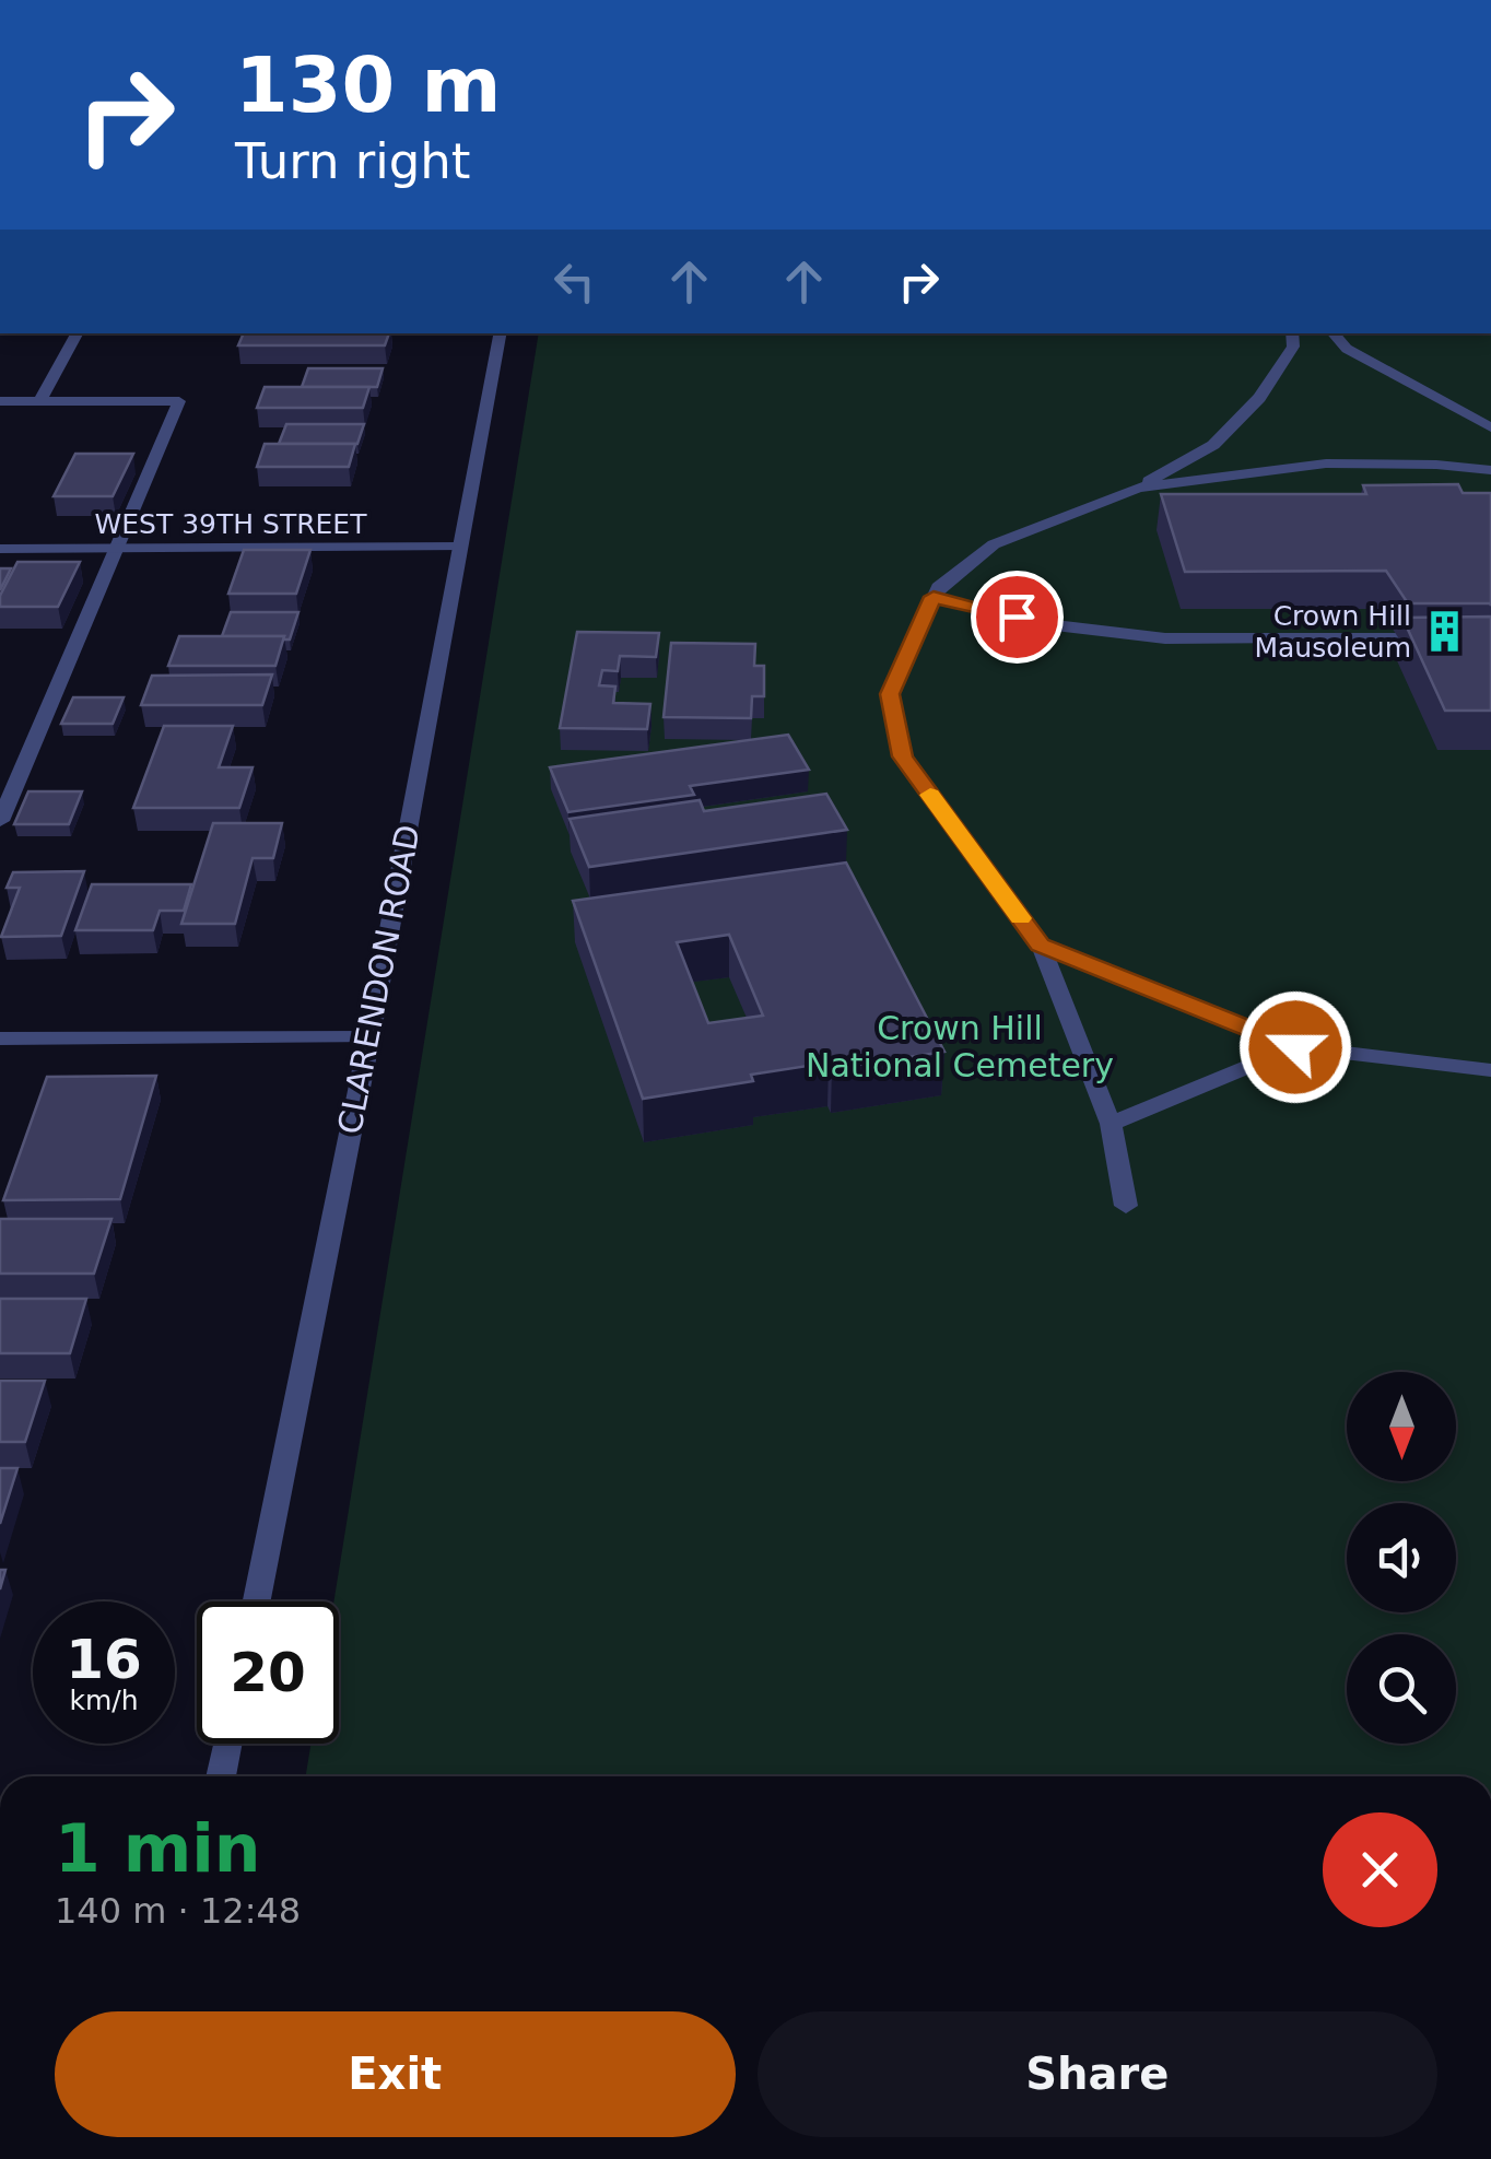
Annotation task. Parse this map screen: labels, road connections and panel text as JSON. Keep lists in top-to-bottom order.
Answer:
{
  "streets": {
    "street": ["WEST 39TH STREET", "CLARENDON ROAD"]
  },
  "crossings": [
    ["WEST 39TH STREET", "CLARENDON ROAD"]
  ],
  "parks": ["Crown Hill National Cemetery"],
  "places": {
    "building": ["Crown Hill Mausoleum"]
  },
  "north": "bottom",
  "page": {
    "turn": ["130 m", "Turn right"],
    "speed": "16 km/h",
    "limit": "20",
    "heading": ["1 min", "140 m · 12:48"],
    "buttons": ["Exit", "Share"]
  }
}
